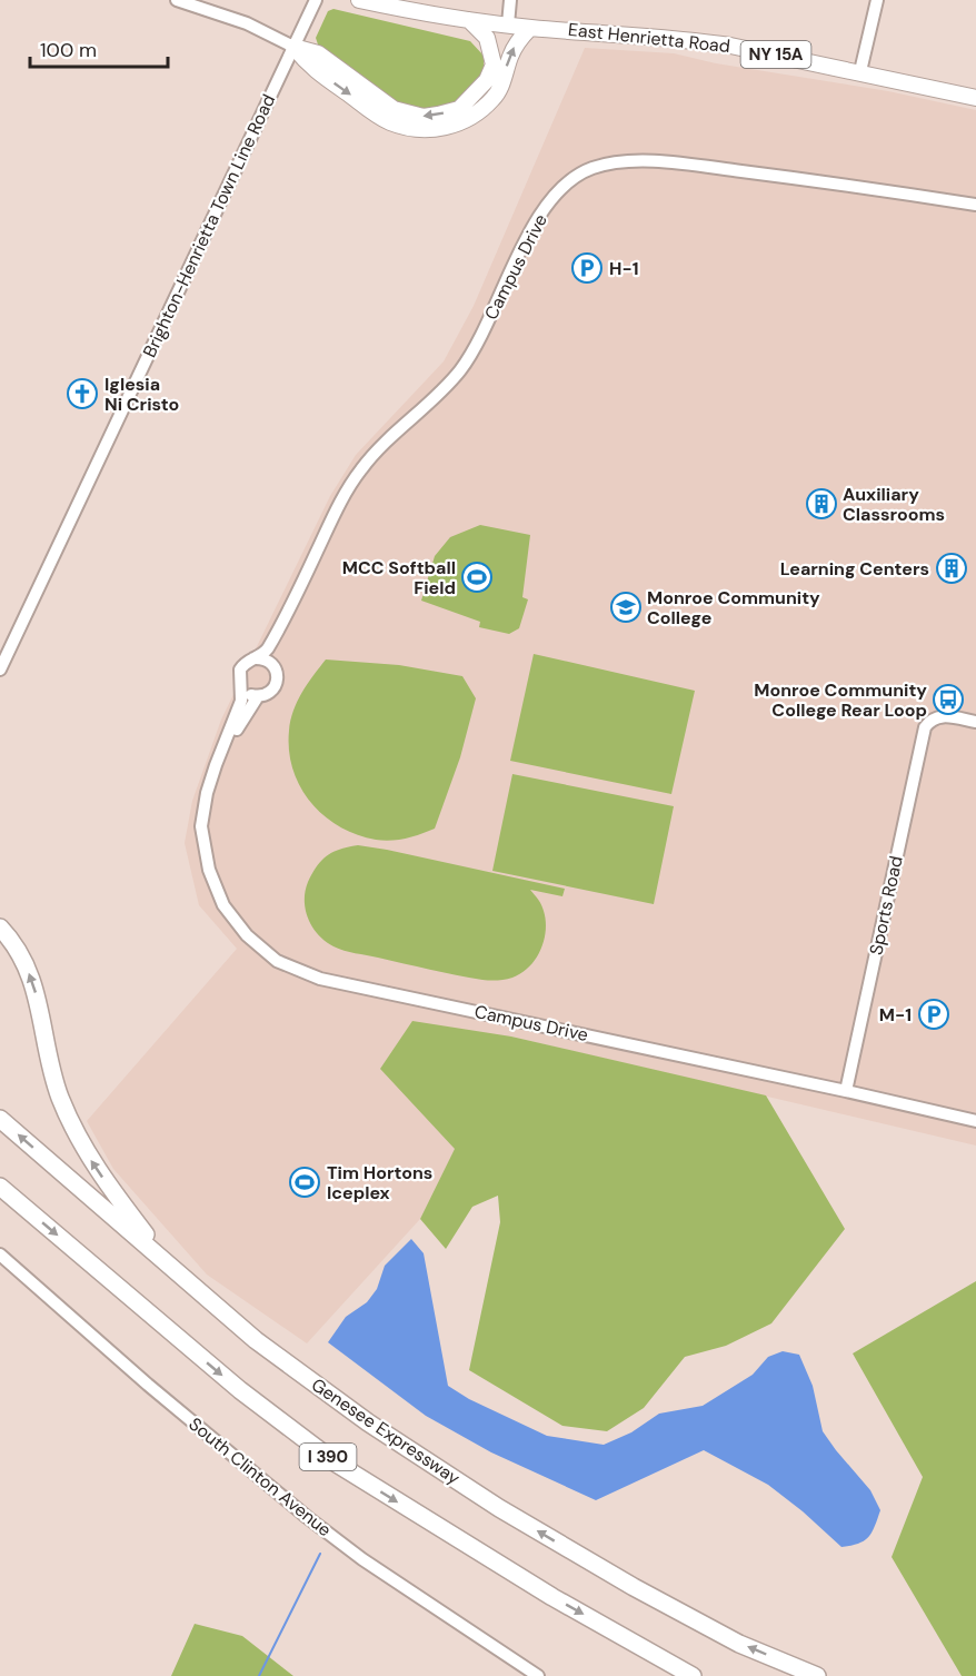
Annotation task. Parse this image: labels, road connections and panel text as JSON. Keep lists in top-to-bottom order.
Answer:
{
  "streets": {
    "highway": ["Genesee Expressway", "I 390"],
    "main road": ["East Henrietta Road", "NY 15A"],
    "street": [
      "Brighton-Henrietta Town Line Road",
      "Campus Drive",
      "Sports Road",
      "South Clinton Avenue"
    ]
  },
  "crossings": [
    ["Campus Drive", "Sports Road"]
  ],
  "places": {
    "parking": ["H-1", "M-1"],
    "church": ["Iglesia Ni Cristo"],
    "building": ["Auxiliary Classrooms", "Learning Centers"],
    "sports": ["MCC Softball Field", "Tim Hortons Iceplex"],
    "school or university": ["Monroe Community College"],
    "bus stop": ["Monroe Community College Rear Loop"]
  },
  "scale_bar": "100 m"
}
